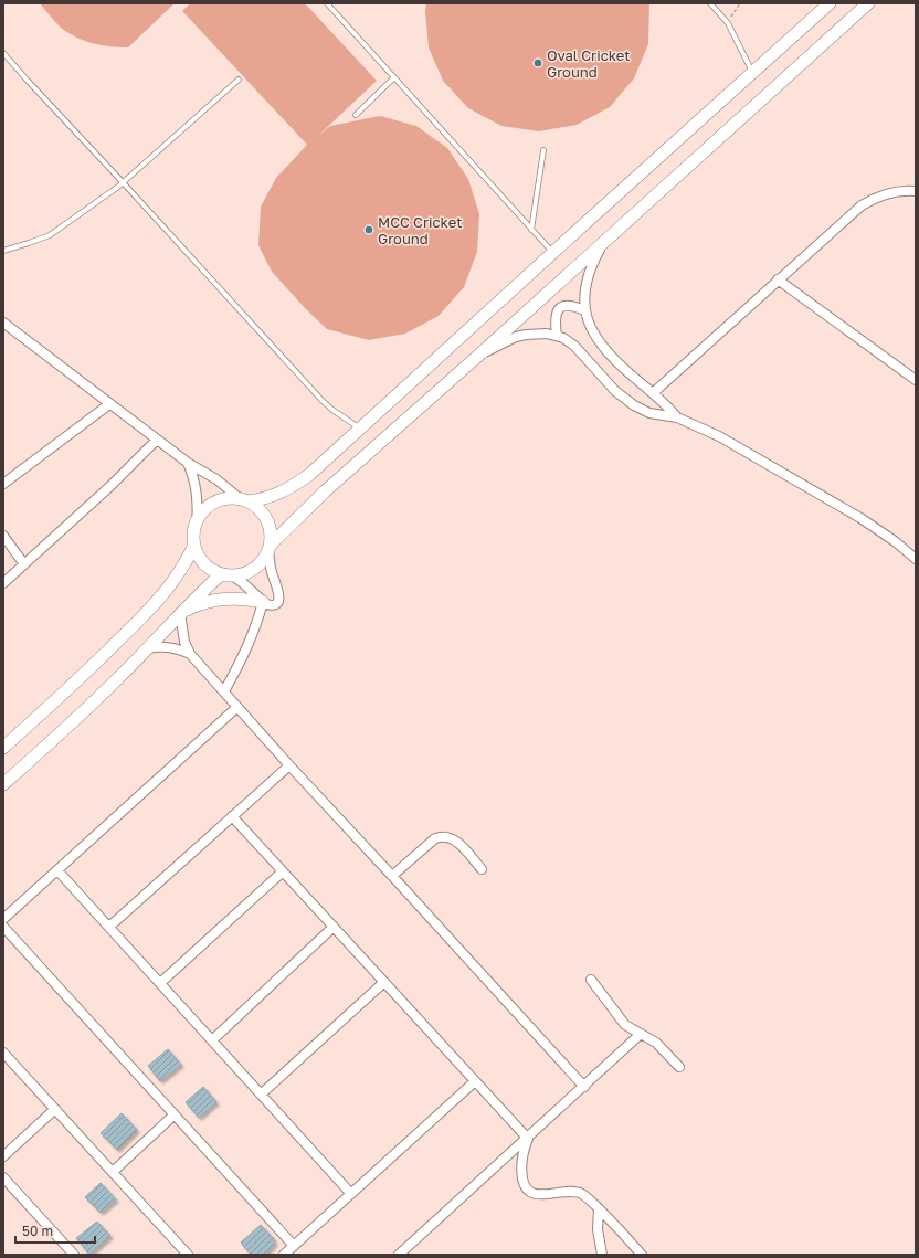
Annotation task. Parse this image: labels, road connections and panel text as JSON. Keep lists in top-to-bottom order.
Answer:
{
  "places": ["Oval Cricket Ground", "MCC Cricket Ground"],
  "scale_bar": "50 m"
}
